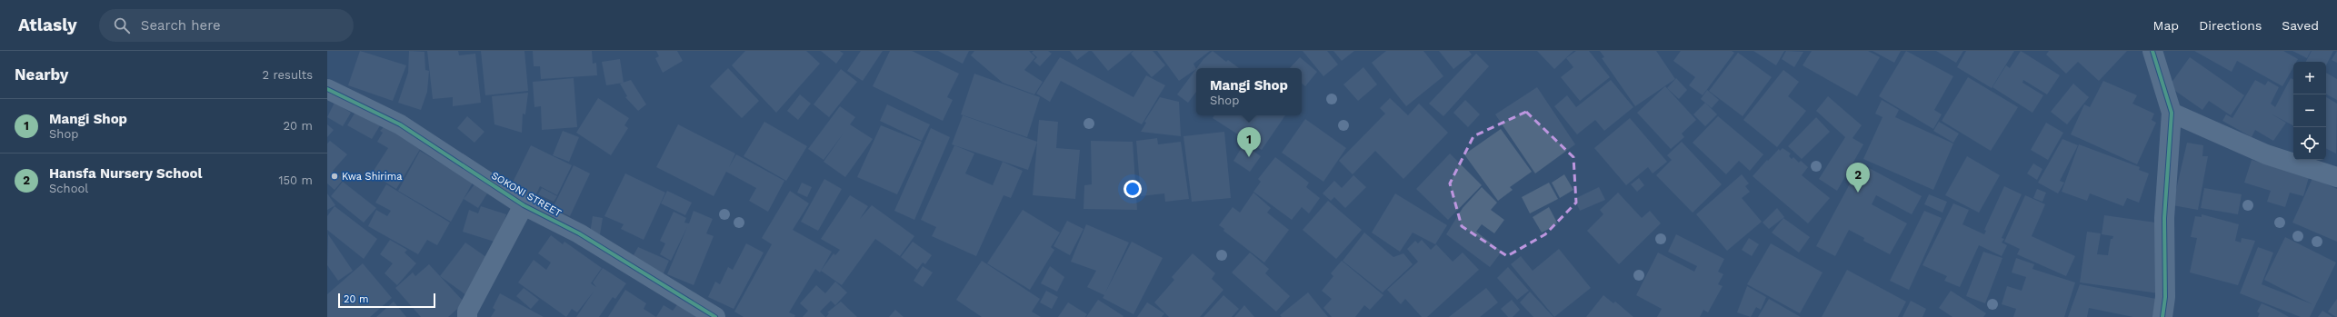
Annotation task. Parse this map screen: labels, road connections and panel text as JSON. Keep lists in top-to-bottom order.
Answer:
{
  "streets": {
    "street": ["SOKONI STREET"]
  },
  "places": ["Kwa Shirima"],
  "scale_bar": "20 m",
  "page": {
    "header": "Atlasly",
    "search": "Search here",
    "nav": ["Map", "Directions", "Saved"],
    "heading": ["Nearby", "2 results"],
    "map_buttons": ["+", "−"],
    "popup": ["Mangi Shop", "Shop"],
    "list": [
      {
        "mark": "1",
        "name": "Mangi Shop",
        "note": "Shop",
        "value": "20 m"
      },
      {
        "mark": "2",
        "name": "Hansfa Nursery School",
        "note": "School",
        "value": "150 m"
      }
    ],
    "pins": ["1", "2"],
    "scale": "20 m"
  }
}
